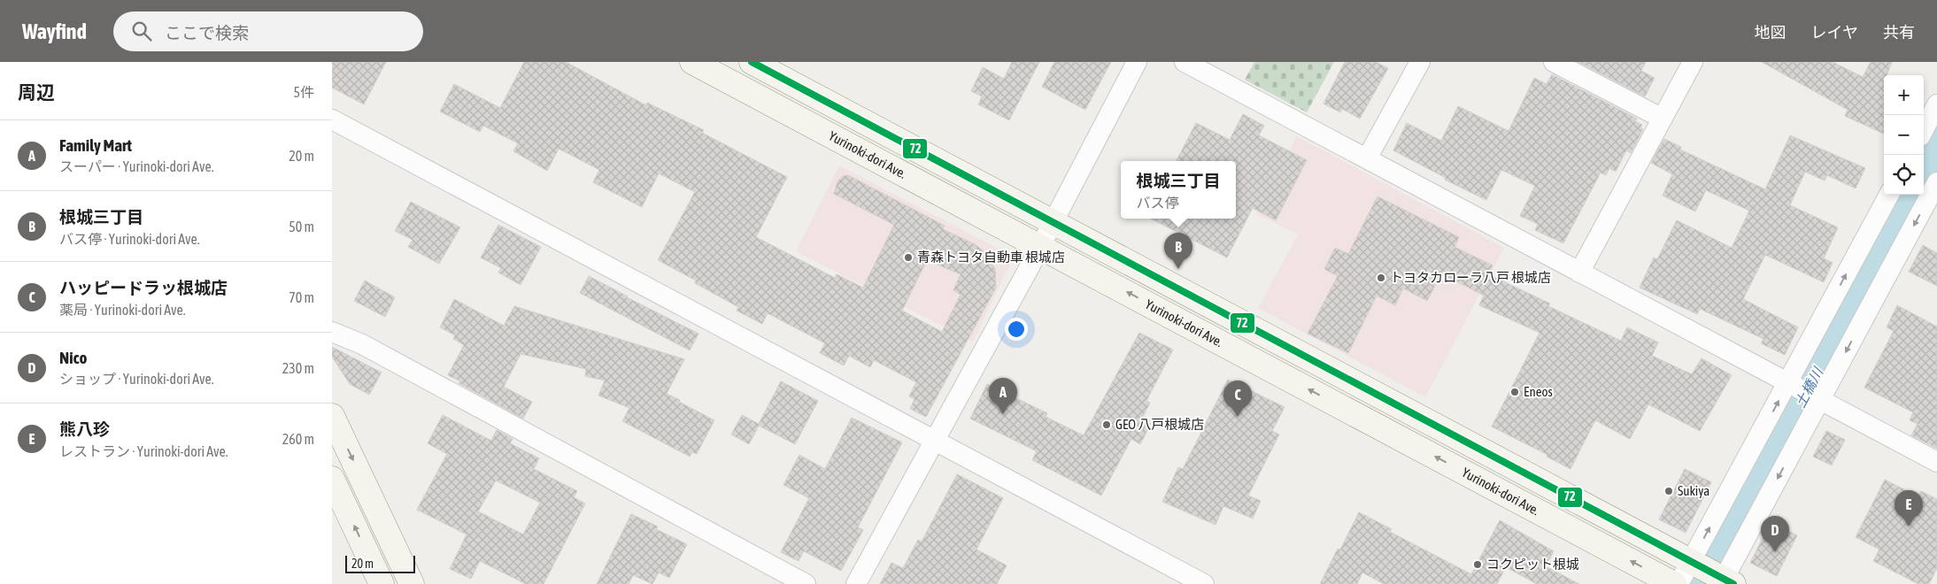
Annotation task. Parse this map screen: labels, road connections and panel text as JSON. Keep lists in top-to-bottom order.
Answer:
{
  "streets": {
    "street": ["Yurinoki-dori Ave."]
  },
  "water": ["土橋川"],
  "places": [
    "青森トヨタ自動車 根城店",
    "トヨタカローラ八戸 根城店",
    "Eneos",
    "GEO 八戸根城店",
    "Sukiya",
    "コクピット根城"
  ],
  "lines": ["transit line 72"],
  "scale_bar": "20 m",
  "page": {
    "header": "Wayfind",
    "search": "ここで検索",
    "nav": ["地図", "レイヤ", "共有"],
    "heading": ["周辺", "5件"],
    "map_buttons": ["+", "−"],
    "list": [
      {
        "mark": "A",
        "name": "Family Mart",
        "note": "スーパー · Yurinoki-dori Ave.",
        "value": "20 m"
      },
      {
        "mark": "B",
        "name": "根城三丁目",
        "note": "バス停 · Yurinoki-dori Ave.",
        "value": "50 m"
      },
      {
        "mark": "C",
        "name": "ハッピードラッ根城店",
        "note": "薬局 · Yurinoki-dori Ave.",
        "value": "70 m"
      },
      {
        "mark": "D",
        "name": "Nico",
        "note": "ショップ · Yurinoki-dori Ave.",
        "value": "230 m"
      },
      {
        "mark": "E",
        "name": "熊八珍",
        "note": "レストラン · Yurinoki-dori Ave.",
        "value": "260 m"
      }
    ],
    "popup": ["根城三丁目", "バス停"],
    "pins": [
      "B",
      "A",
      "C",
      "E",
      "D"
    ],
    "scale": "20 m"
  }
}
